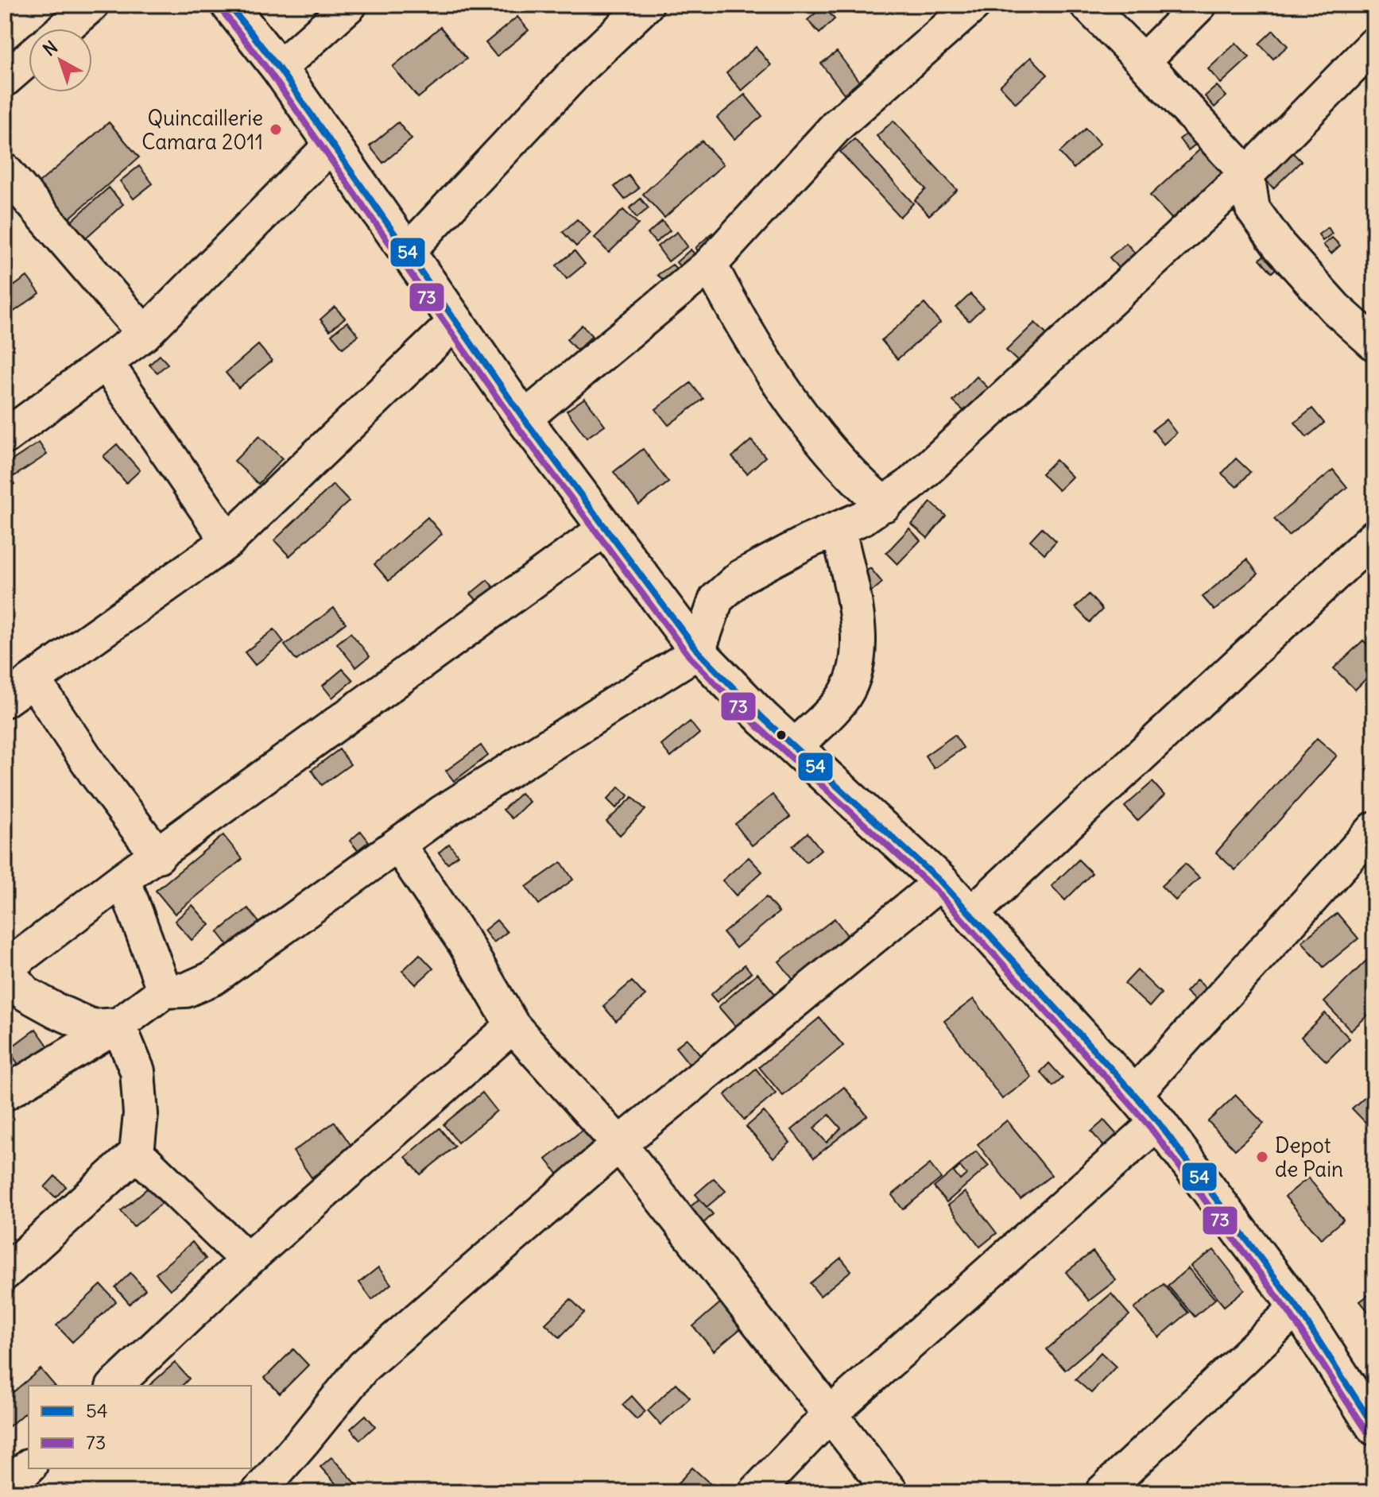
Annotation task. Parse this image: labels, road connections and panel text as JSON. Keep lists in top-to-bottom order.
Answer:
{
  "places": ["Quincaillerie Camara 2011", "Depot de Pain"],
  "lines": ["transit line 54", "transit line 73"],
  "legend": ["54", "73"],
  "north": "top left"
}
